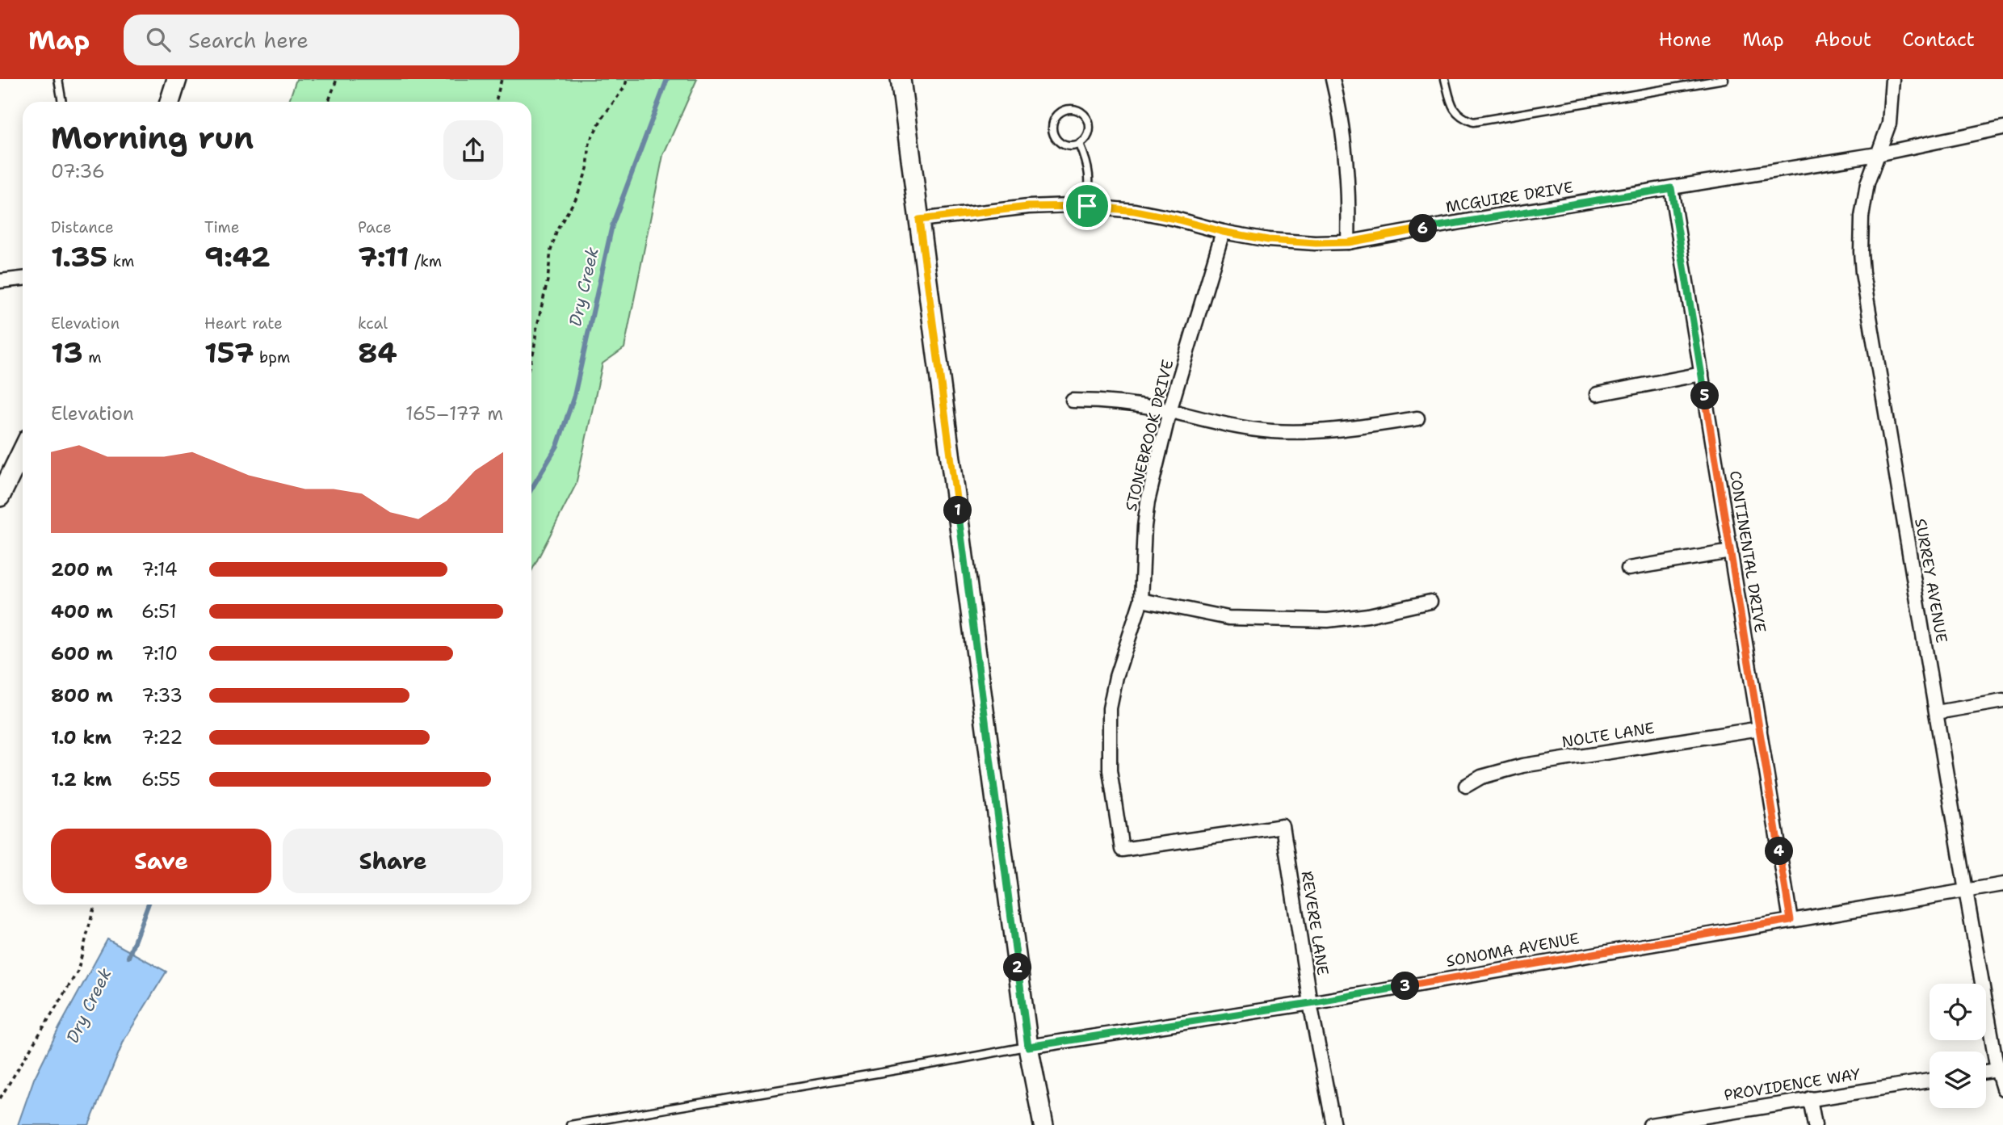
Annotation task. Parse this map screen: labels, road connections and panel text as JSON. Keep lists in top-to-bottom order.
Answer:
{
  "streets": {
    "street": [
      "MCGUIRE DRIVE",
      "STONEBROOK DRIVE",
      "CONTINENTAL DRIVE",
      "SURREY AVENUE",
      "NOLTE LANE",
      "REVERE LANE",
      "SONOMA AVENUE",
      "PROVIDENCE WAY"
    ]
  },
  "crossings": [
    ["MCGUIRE DRIVE", "STONEBROOK DRIVE"],
    ["MCGUIRE DRIVE", "CONTINENTAL DRIVE"],
    ["MCGUIRE DRIVE", "SURREY AVENUE"],
    ["STONEBROOK DRIVE", "REVERE LANE"],
    ["CONTINENTAL DRIVE", "NOLTE LANE"],
    ["CONTINENTAL DRIVE", "SONOMA AVENUE"],
    ["SURREY AVENUE", "SONOMA AVENUE"],
    ["REVERE LANE", "SONOMA AVENUE"]
  ],
  "water": ["Dry Creek"],
  "page": {
    "header": "Map",
    "search": "Search here",
    "nav": [
      "Home",
      "Map",
      "About",
      "Contact"
    ],
    "heading": ["Morning run", "07:36"],
    "stats": [
      ["Distance", "1.35 km"],
      ["Time", "9:42"],
      ["Pace", "7:11 /km"],
      ["Elevation", "13 m"],
      ["Heart rate", "157 bpm"],
      ["kcal", "84"]
    ],
    "pins": [
      "6",
      "5",
      "1",
      "4",
      "2",
      "3"
    ],
    "chart": ["Elevation", "165–177 m"],
    "list": [
      {
        "name": "200 m",
        "note": "7:14"
      },
      {
        "name": "400 m",
        "note": "6:51"
      },
      {
        "name": "600 m",
        "note": "7:10"
      },
      {
        "name": "800 m",
        "note": "7:33"
      },
      {
        "name": "1.0 km",
        "note": "7:22"
      },
      {
        "name": "1.2 km",
        "note": "6:55"
      }
    ],
    "buttons": ["Save", "Share"]
  }
}
